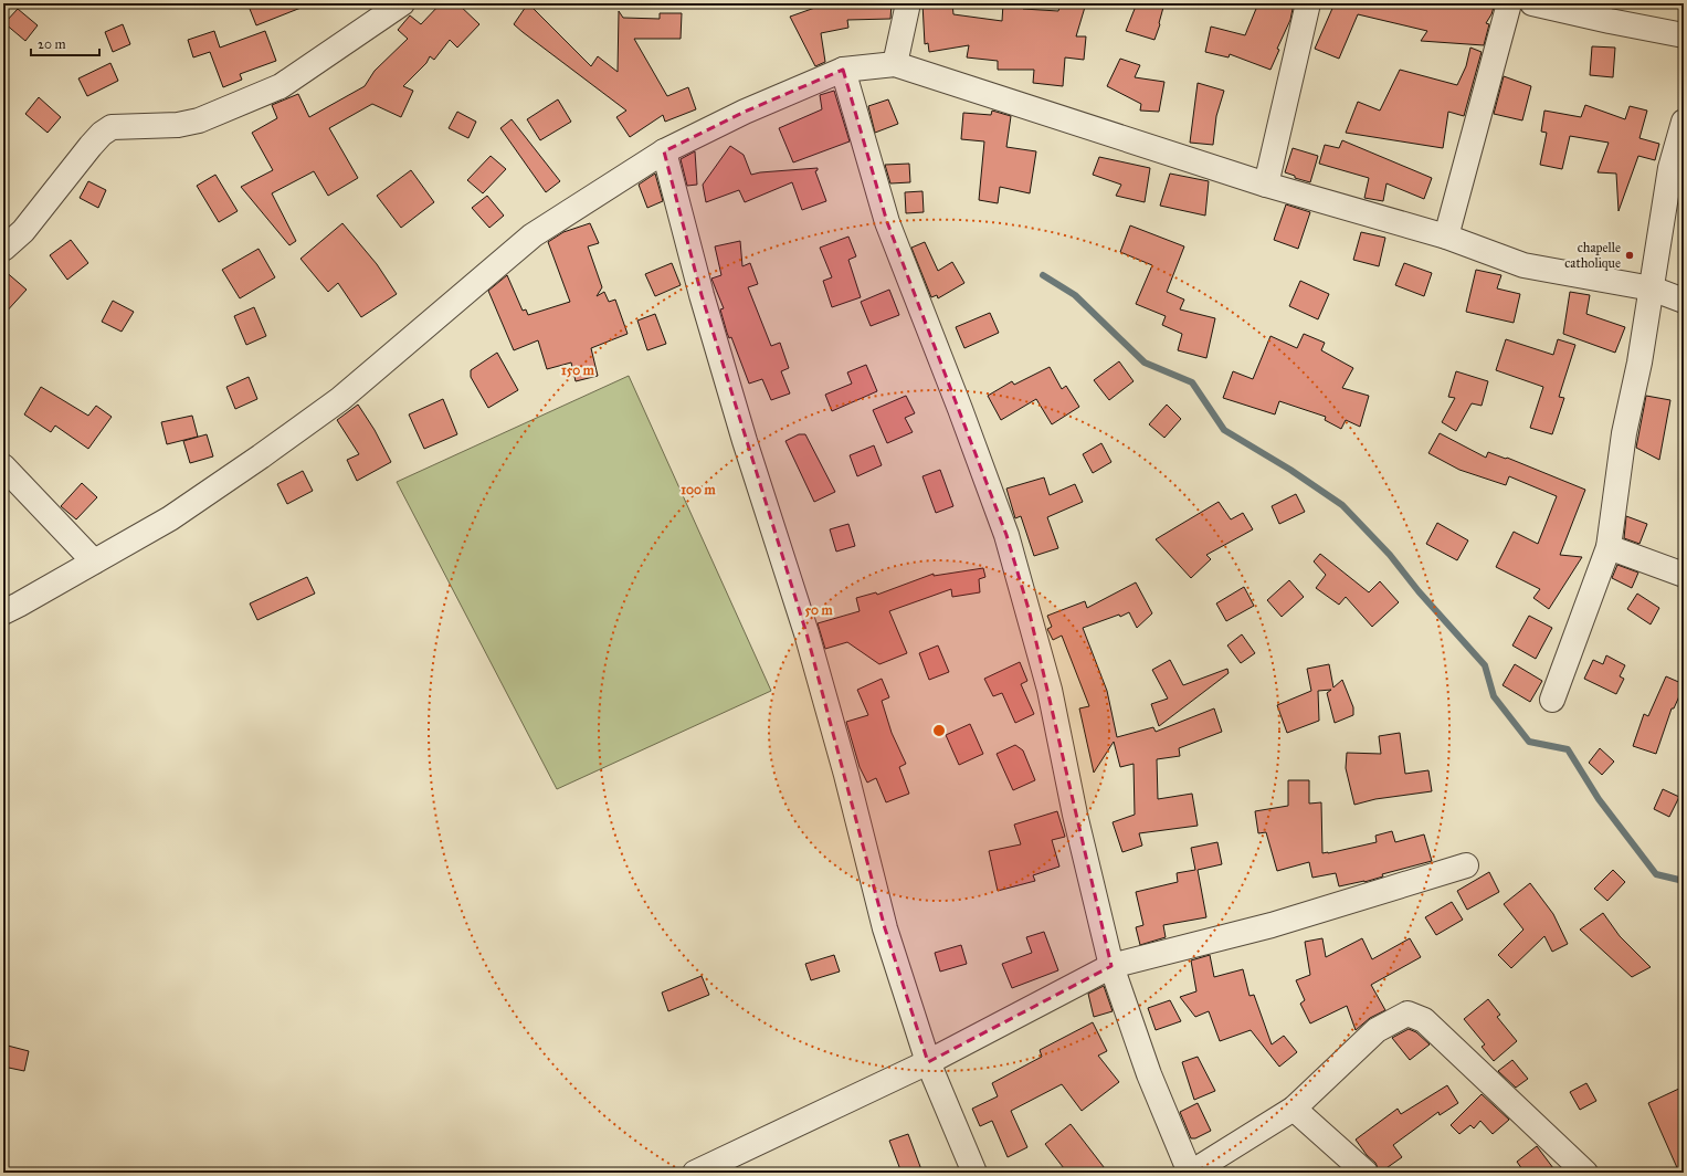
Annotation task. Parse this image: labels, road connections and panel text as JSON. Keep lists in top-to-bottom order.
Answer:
{
  "places": ["chapelle catholique"],
  "scale_bar": "20 m",
  "rings": ["150 m", "100 m", "50 m"]
}
